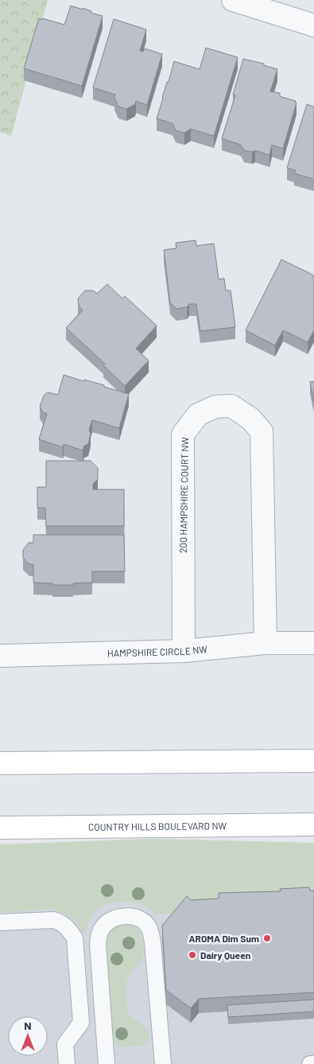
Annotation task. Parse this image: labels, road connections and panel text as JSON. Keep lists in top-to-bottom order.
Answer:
{
  "streets": {
    "main road": ["COUNTRY HILLS BOULEVARD NW"],
    "street": ["200 HAMPSHIRE COURT NW", "HAMPSHIRE CIRCLE NW"]
  },
  "crossings": [
    ["200 HAMPSHIRE COURT NW", "HAMPSHIRE CIRCLE NW"]
  ],
  "places": ["AROMA Dim Sum", "Dairy Queen"],
  "north": "top"
}
